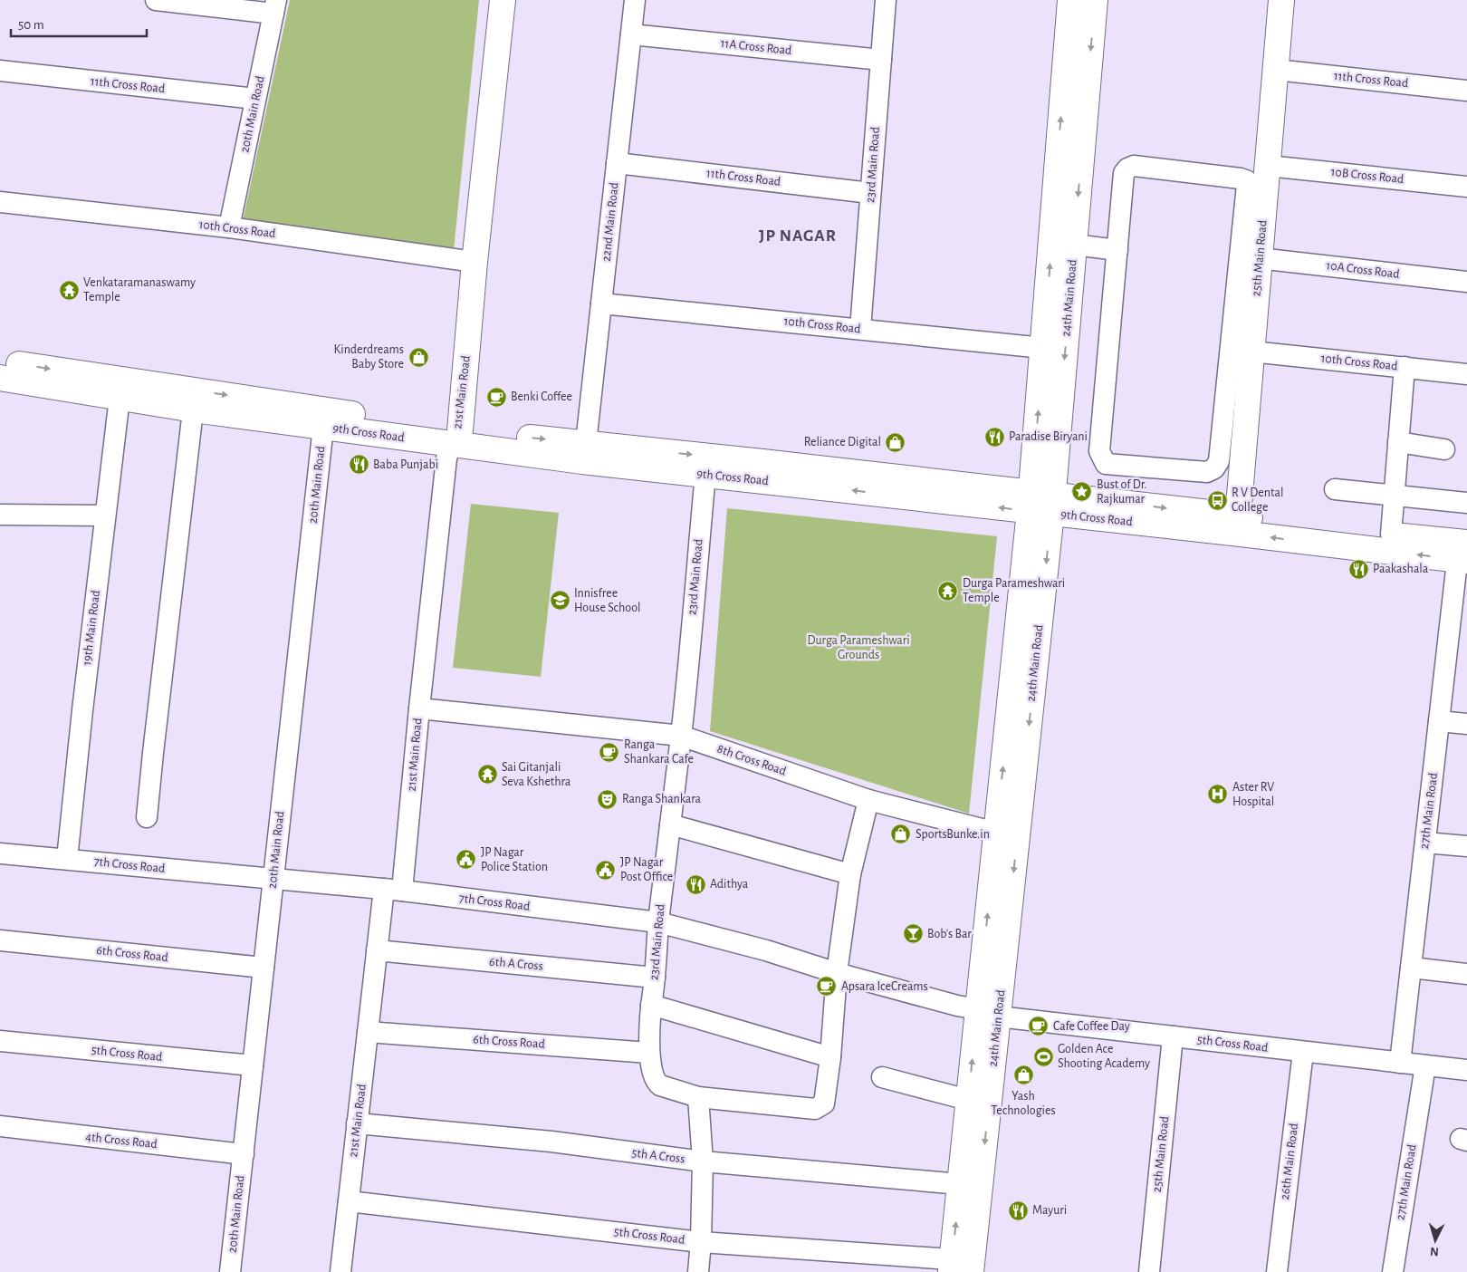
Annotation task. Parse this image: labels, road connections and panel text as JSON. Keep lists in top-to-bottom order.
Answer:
{
  "streets": {
    "main road": [
      "25th Main Road",
      "24th Main Road",
      "21st Main Road",
      "9th Cross Road"
    ],
    "street": [
      "11A Cross Road",
      "11th Cross Road",
      "20th Main Road",
      "23rd Main Road",
      "10B Cross Road",
      "22nd Main Road",
      "10th Cross Road",
      "10A Cross Road",
      "19th Main Road",
      "8th Cross Road",
      "27th Main Road",
      "7th Cross Road",
      "6th Cross Road",
      "6th A Cross",
      "5th Cross Road",
      "4th Cross Road",
      "5th A Cross",
      "26th Main Road"
    ]
  },
  "crossings": [
    ["11A Cross Road", "23rd Main Road"],
    ["11A Cross Road", "22nd Main Road"],
    ["11th Cross Road", "20th Main Road"],
    ["11th Cross Road", "23rd Main Road"],
    ["11th Cross Road", "22nd Main Road"],
    ["11th Cross Road", "25th Main Road"],
    ["20th Main Road", "10th Cross Road"],
    ["20th Main Road", "9th Cross Road"],
    ["20th Main Road", "7th Cross Road"],
    ["20th Main Road", "6th Cross Road"],
    ["20th Main Road", "5th Cross Road"],
    ["20th Main Road", "4th Cross Road"],
    ["23rd Main Road", "10th Cross Road"],
    ["23rd Main Road", "9th Cross Road"],
    ["23rd Main Road", "8th Cross Road"],
    ["23rd Main Road", "7th Cross Road"],
    ["23rd Main Road", "6th Cross Road"],
    ["23rd Main Road", "6th A Cross"],
    ["10B Cross Road", "25th Main Road"],
    ["22nd Main Road", "10th Cross Road"],
    ["22nd Main Road", "9th Cross Road"],
    ["10th Cross Road", "25th Main Road"],
    ["10th Cross Road", "24th Main Road"],
    ["10th Cross Road", "21st Main Road"],
    ["25th Main Road", "10A Cross Road"],
    ["25th Main Road", "9th Cross Road"],
    ["25th Main Road", "5th Cross Road"],
    ["24th Main Road", "9th Cross Road"],
    ["24th Main Road", "8th Cross Road"],
    ["24th Main Road", "7th Cross Road"],
    ["24th Main Road", "5th Cross Road"],
    ["24th Main Road", "5th A Cross"],
    ["21st Main Road", "9th Cross Road"],
    ["21st Main Road", "8th Cross Road"],
    ["21st Main Road", "7th Cross Road"],
    ["21st Main Road", "6th Cross Road"],
    ["21st Main Road", "6th A Cross"],
    ["21st Main Road", "5th Cross Road"],
    ["21st Main Road", "5th A Cross"],
    ["9th Cross Road", "19th Main Road"],
    ["9th Cross Road", "27th Main Road"],
    ["19th Main Road", "7th Cross Road"],
    ["27th Main Road", "5th Cross Road"],
    ["7th Cross Road", "5th Cross Road"],
    ["5th Cross Road", "26th Main Road"]
  ],
  "districts": ["JP NAGAR"],
  "parks": ["Durga Parameshwari Grounds"],
  "places": {
    "temple": ["Venkataramanaswamy Temple", "Durga Parameshwari Temple", "Sai Gitanjali Seva Kshethra"],
    "shop": [
      "Kinderdreams Baby Store",
      "Reliance Digital",
      "SportsBunke.in",
      "Yash Technologies"
    ],
    "cafe": [
      "Benki Coffee",
      "Ranga Shankara Cafe",
      "Apsara IceCreams",
      "Cafe Coffee Day"
    ],
    "restaurant": [
      "Paradise Biryani",
      "Baba Punjabi",
      "Paakashala",
      "Adithya",
      "Mayuri"
    ],
    "place": ["Bust of Dr. Rajkumar"],
    "bus stop": ["R V Dental College"],
    "school or university": ["Innisfree House School"],
    "hospital": ["Aster RV Hospital"],
    "theatre": ["Ranga Shankara"],
    "public building": ["JP Nagar Police Station", "JP Nagar Post Office"],
    "bar": ["Bob's Bar"],
    "sports": ["Golden Ace Shooting Academy"]
  },
  "scale_bar": "50 m",
  "north": "bottom"
}
